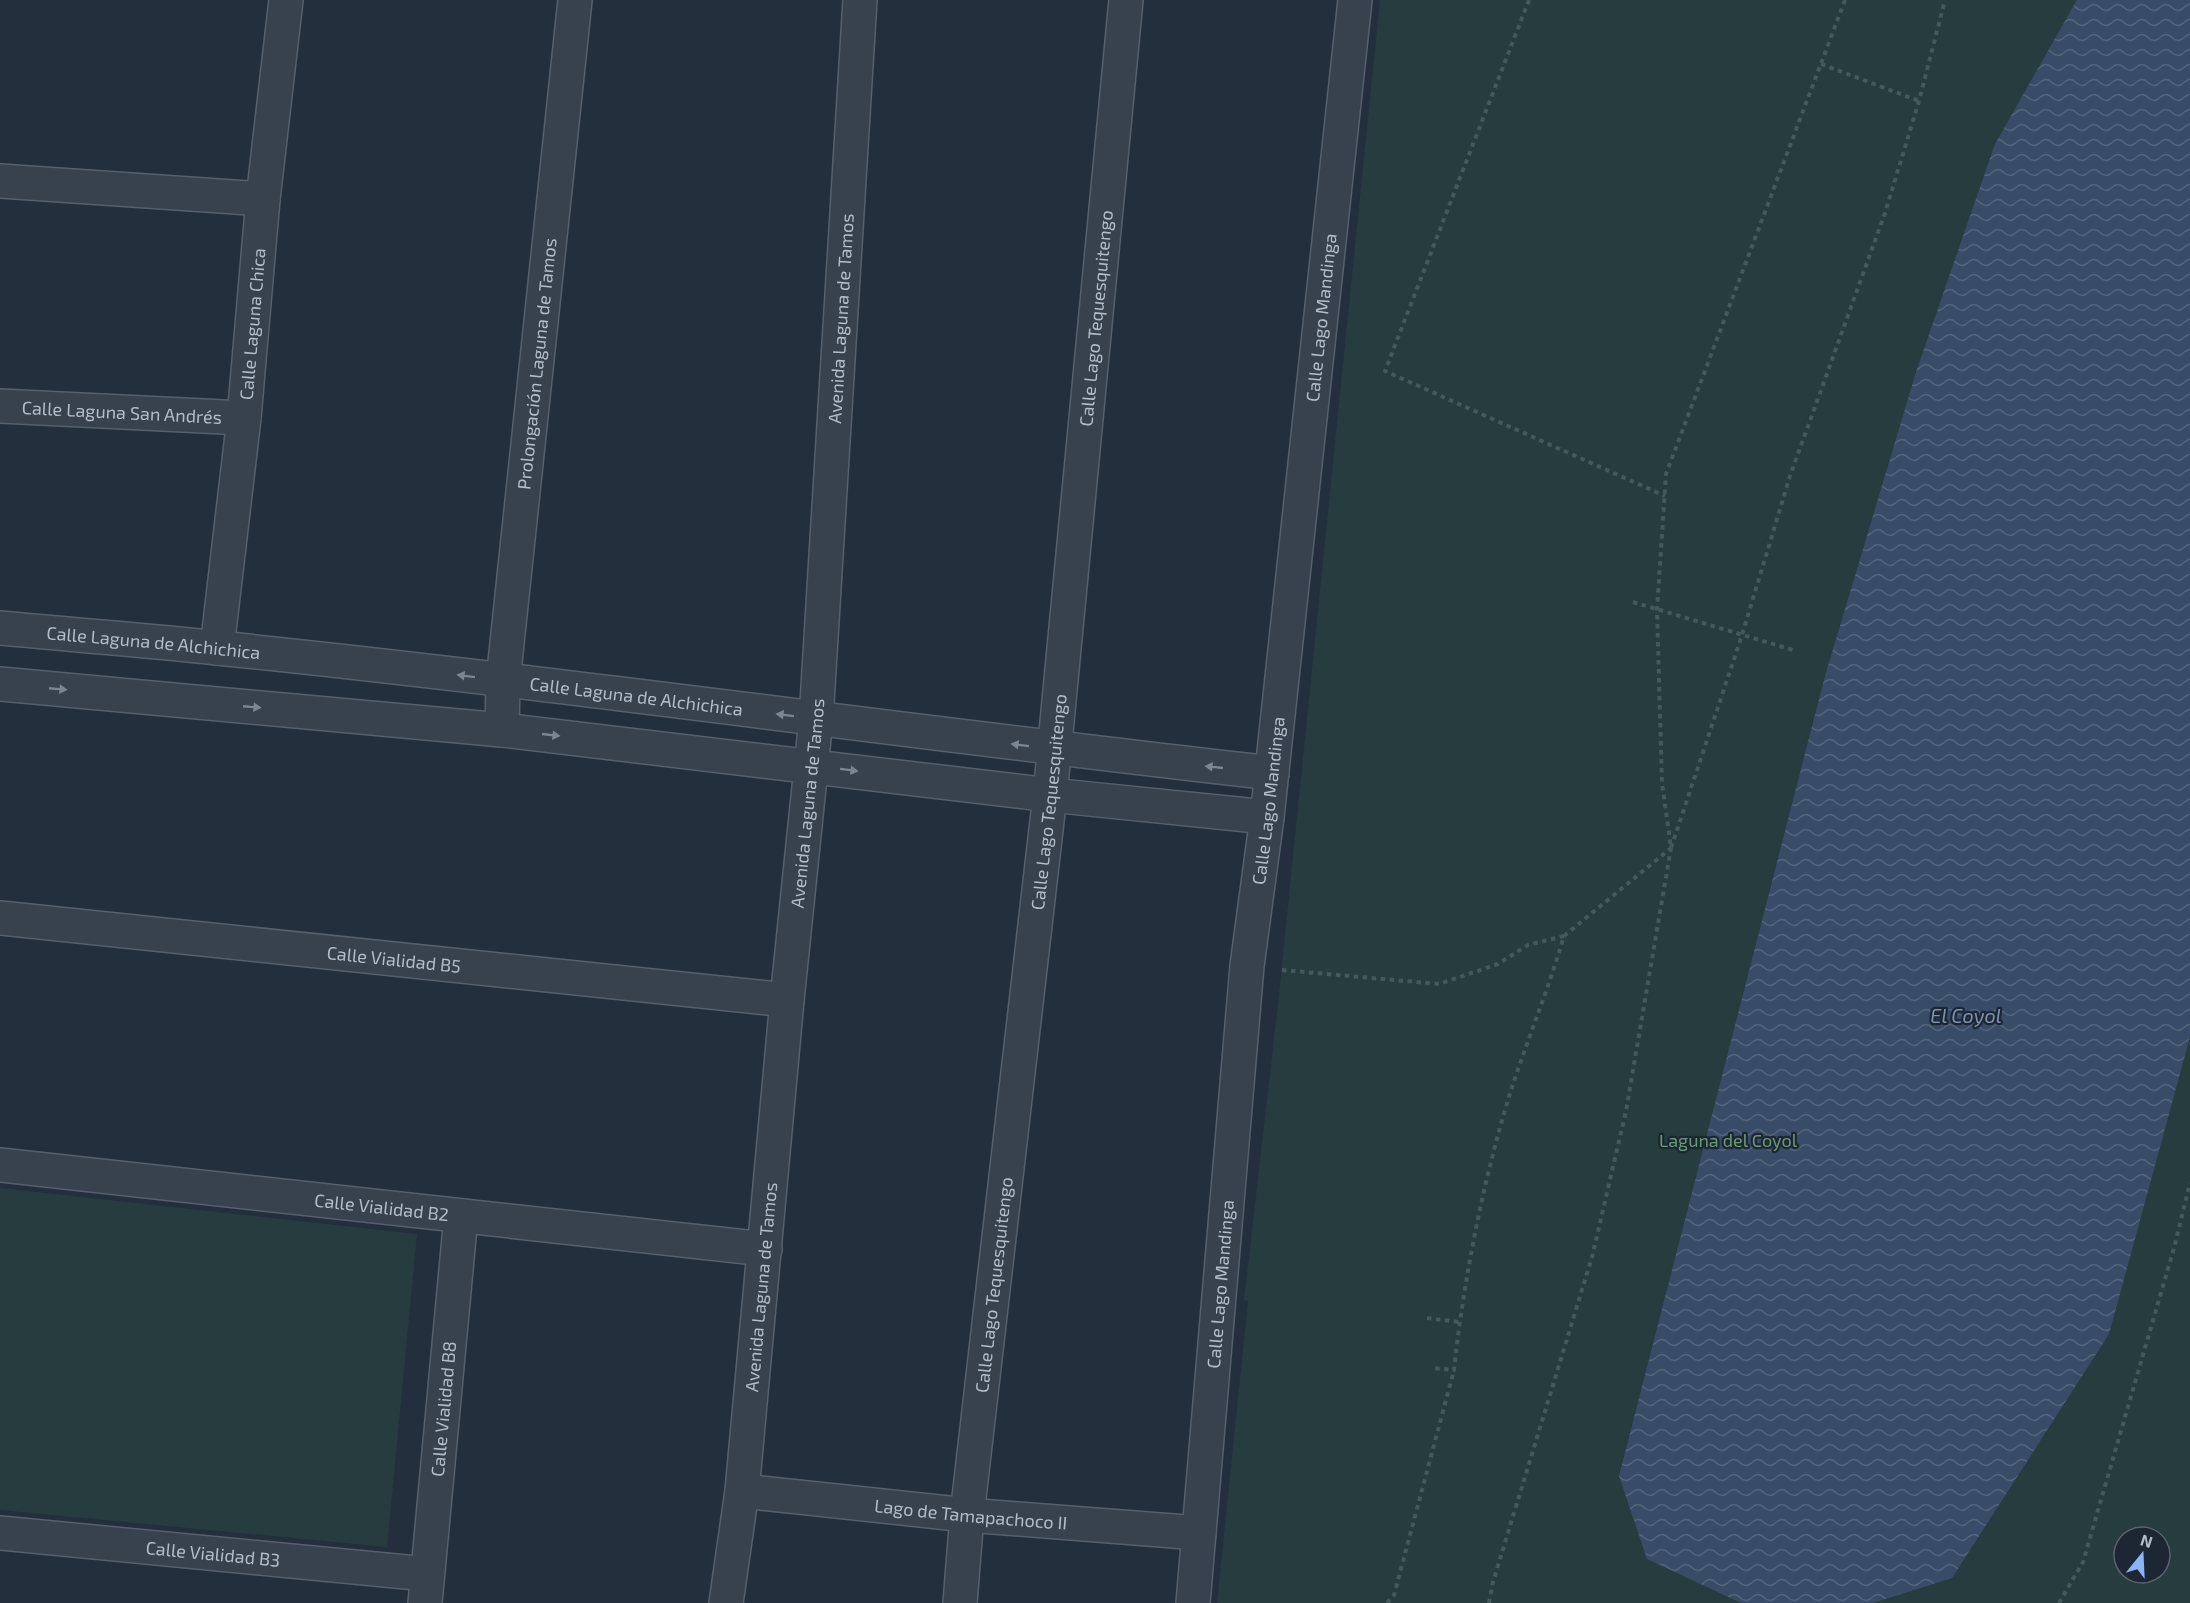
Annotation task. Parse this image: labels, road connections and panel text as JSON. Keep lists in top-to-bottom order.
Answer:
{
  "streets": {
    "street": [
      "Avenida Laguna de Tamos",
      "Calle Lago Tequesquitengo",
      "Calle Lago Mandinga",
      "Calle Laguna Chica",
      "Prolongación Laguna de Tamos",
      "Calle Laguna San Andrés",
      "Calle Laguna de Alchichica",
      "Calle Vialidad B5",
      "Calle Vialidad B2",
      "Calle Vialidad B8",
      "Lago de Tamapachoco II",
      "Calle Vialidad B3"
    ]
  },
  "crossings": [
    ["Avenida Laguna de Tamos", "Calle Laguna de Alchichica"],
    ["Avenida Laguna de Tamos", "Calle Vialidad B5"],
    ["Avenida Laguna de Tamos", "Calle Vialidad B2"],
    ["Avenida Laguna de Tamos", "Lago de Tamapachoco II"],
    ["Calle Lago Tequesquitengo", "Calle Laguna de Alchichica"],
    ["Calle Lago Tequesquitengo", "Lago de Tamapachoco II"],
    ["Calle Lago Mandinga", "Calle Laguna de Alchichica"],
    ["Calle Lago Mandinga", "Lago de Tamapachoco II"],
    ["Calle Laguna Chica", "Calle Laguna San Andrés"],
    ["Calle Laguna Chica", "Calle Laguna de Alchichica"],
    ["Prolongación Laguna de Tamos", "Calle Laguna de Alchichica"],
    ["Calle Vialidad B2", "Calle Vialidad B8"],
    ["Calle Vialidad B8", "Calle Vialidad B3"]
  ],
  "water": ["El Coyol"],
  "parks": ["Laguna del Coyol"],
  "north": "top"
}
